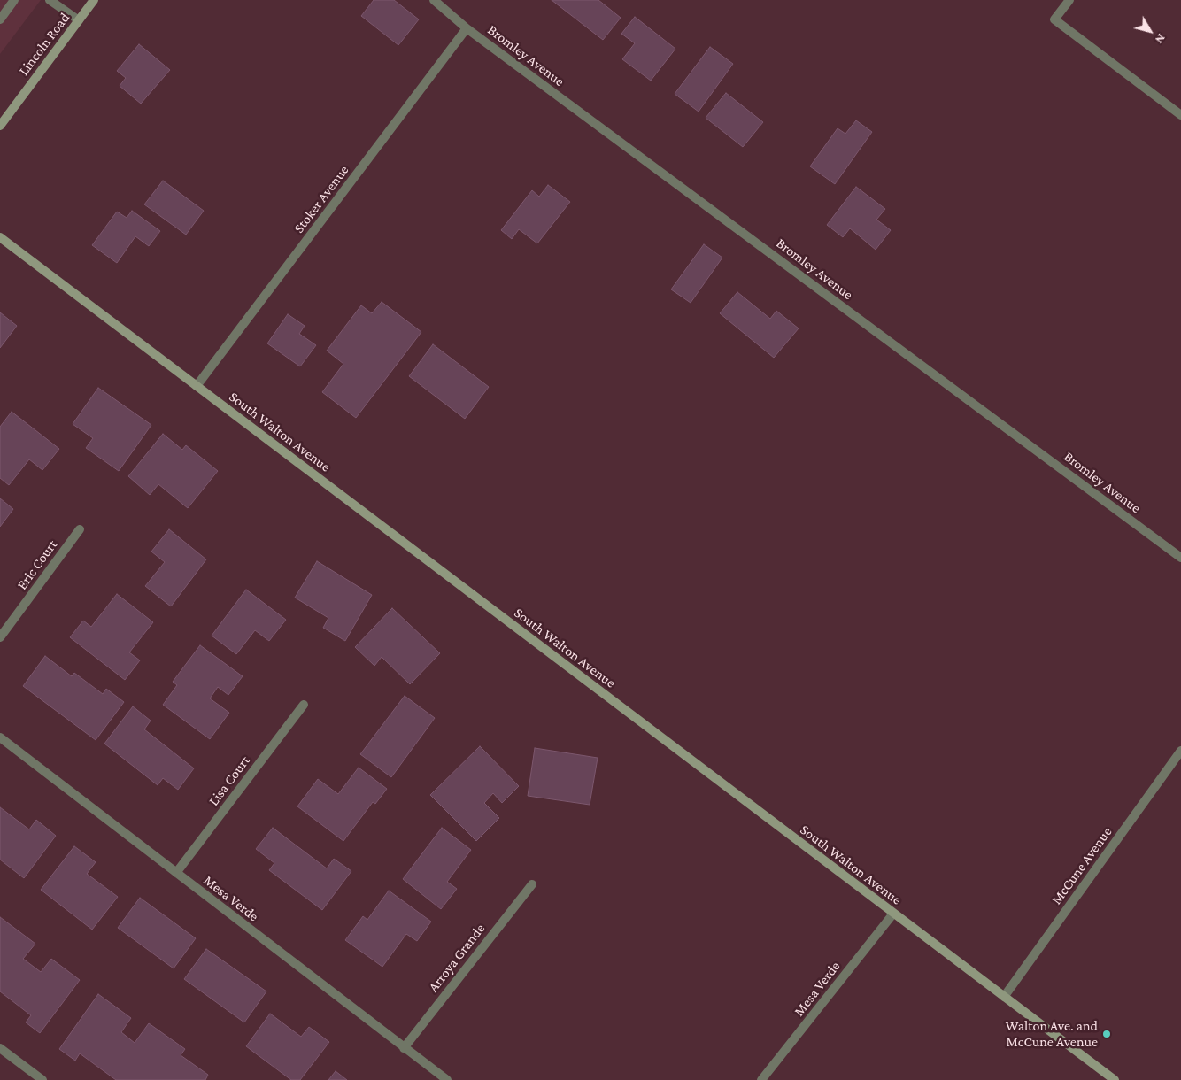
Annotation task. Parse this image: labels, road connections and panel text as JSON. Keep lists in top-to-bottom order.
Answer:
{
  "streets": {
    "street": [
      "Lincoln Road",
      "Bromley Avenue",
      "Stoker Avenue",
      "South Walton Avenue",
      "Eric Court",
      "Lisa Court",
      "McCune Avenue",
      "Mesa Verde",
      "Arroya Grande"
    ]
  },
  "crossings": [
    ["Bromley Avenue", "Stoker Avenue"],
    ["Stoker Avenue", "South Walton Avenue"],
    ["South Walton Avenue", "McCune Avenue"],
    ["South Walton Avenue", "Mesa Verde"],
    ["Lisa Court", "Mesa Verde"],
    ["Mesa Verde", "Arroya Grande"]
  ],
  "places": ["Walton Ave. and McCune Avenue"],
  "north": "bottom right"
}
